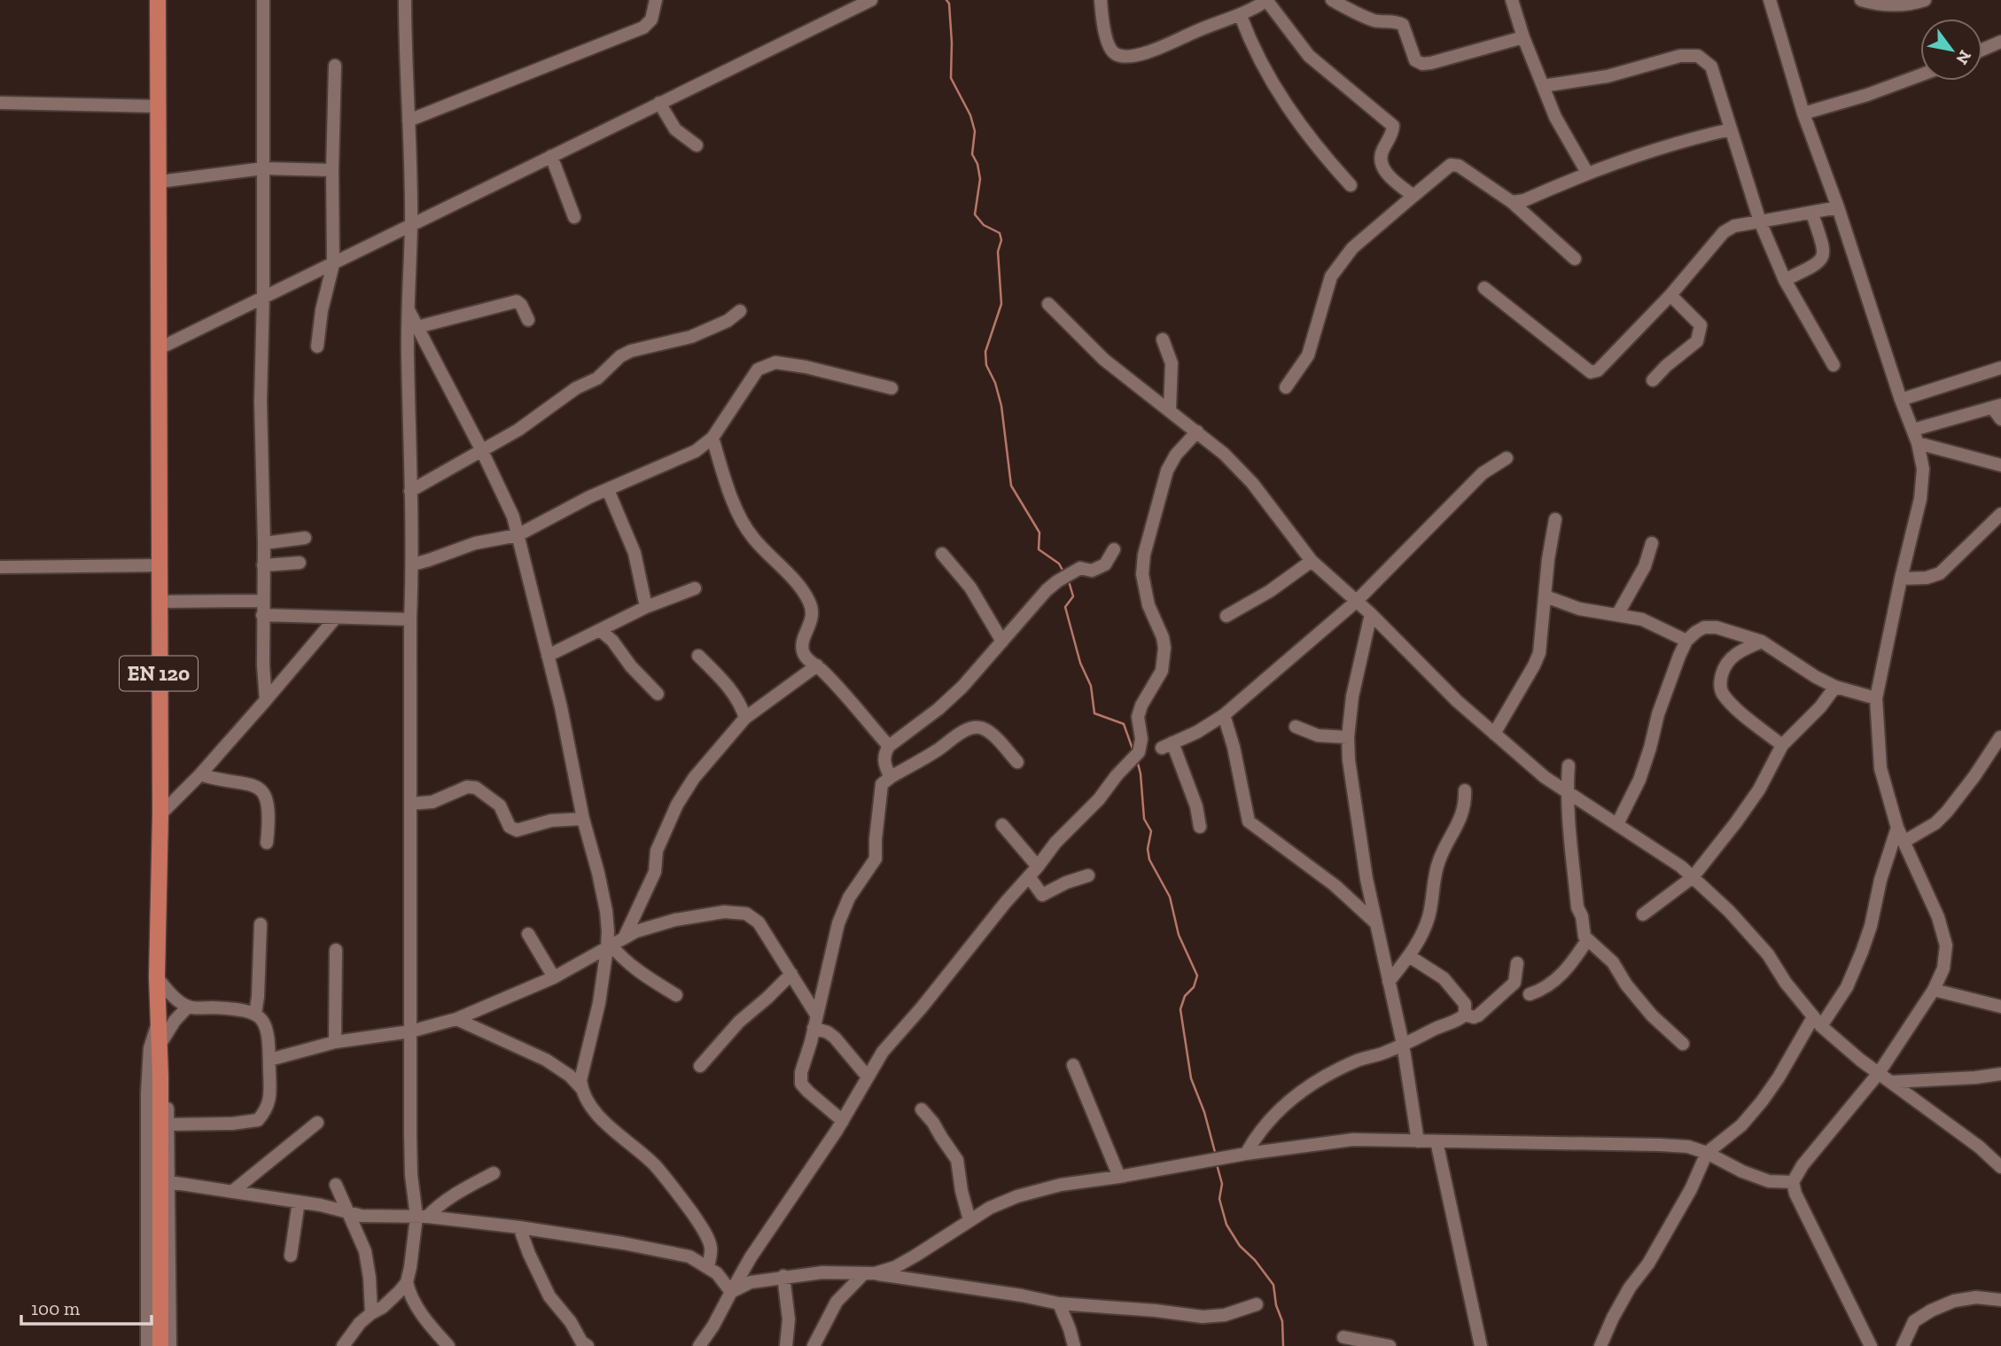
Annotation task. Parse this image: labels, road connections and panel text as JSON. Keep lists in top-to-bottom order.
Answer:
{
  "streets": {
    "main road": ["EN 120"]
  },
  "scale_bar": "100 m",
  "north": "bottom right"
}
